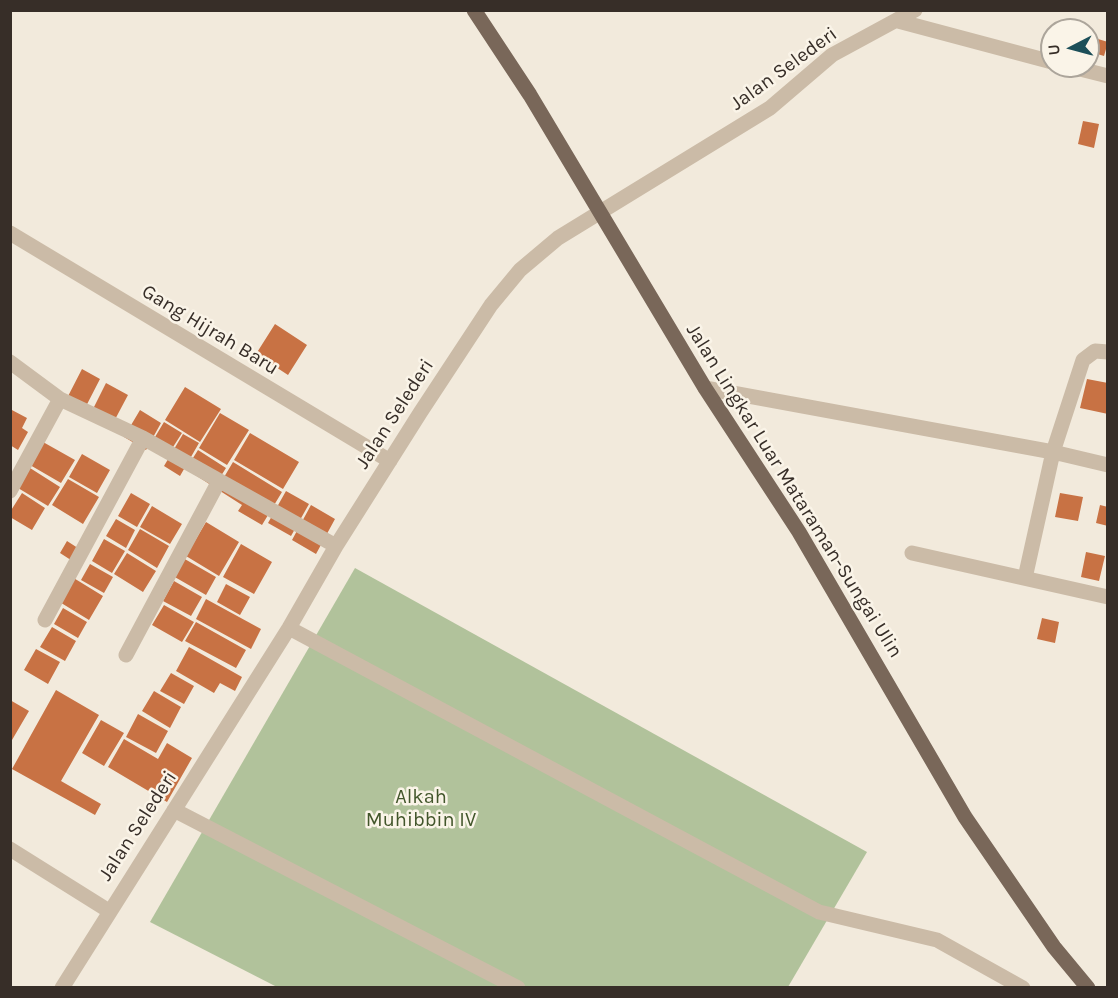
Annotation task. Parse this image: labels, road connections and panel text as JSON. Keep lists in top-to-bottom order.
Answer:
{
  "streets": {
    "main road": ["Jalan Lingkar Luar Mataraman-Sungai Ulin"],
    "street": ["Jalan Selederi", "Gang Hijrah Baru"]
  },
  "crossings": [
    ["Jalan Selederi", "Gang Hijrah Baru"],
    ["Jalan Selederi", "Jalan Lingkar Luar Mataraman-Sungai Ulin"]
  ],
  "parks": ["Alkah Muhibbin IV"],
  "north": "left"
}
